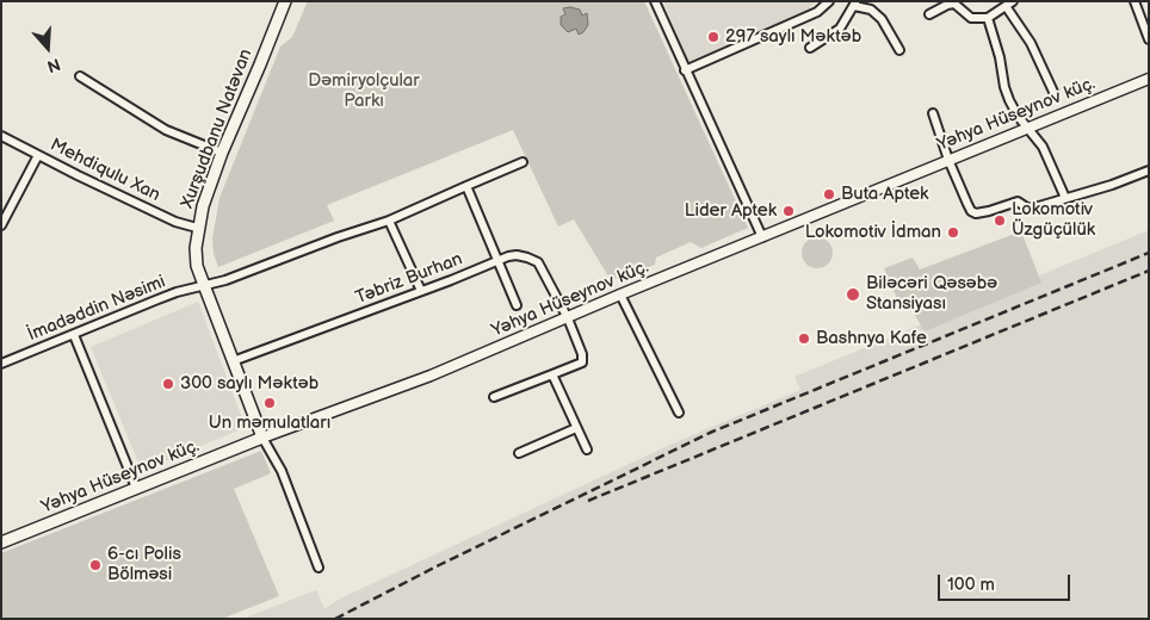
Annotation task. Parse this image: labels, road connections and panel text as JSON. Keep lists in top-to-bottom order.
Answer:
{
  "streets": {
    "main road": ["Yəhya Hüseynov küç.", "Xurşudbanu Natəvan"],
    "street": ["Mehdiqulu Xan", "Təbriz Burhan", "İmadəddin Nəsimi"]
  },
  "crossings": [
    ["Yəhya Hüseynov küç.", "Xurşudbanu Natəvan"],
    ["Yəhya Hüseynov küç.", "Təbriz Burhan"],
    ["Xurşudbanu Natəvan", "Mehdiqulu Xan"],
    ["Xurşudbanu Natəvan", "Təbriz Burhan"],
    ["Xurşudbanu Natəvan", "İmadəddin Nəsimi"]
  ],
  "parks": ["Dəmiryolçular Parkı"],
  "places": [
    "297 saylı Məktəb",
    "Buta Aptek",
    "Lider Aptek",
    "Lokomotiv Üzgüçülük",
    "Lokomotiv İdman",
    "Biləcəri Qəsəbə Stansiyası",
    "Bashnya Kafe",
    "300 saylı Məktəb",
    "Un məmulatları",
    "6-cı Polis Bölməsi"
  ],
  "scale_bar": "100 m",
  "north": "bottom"
}
